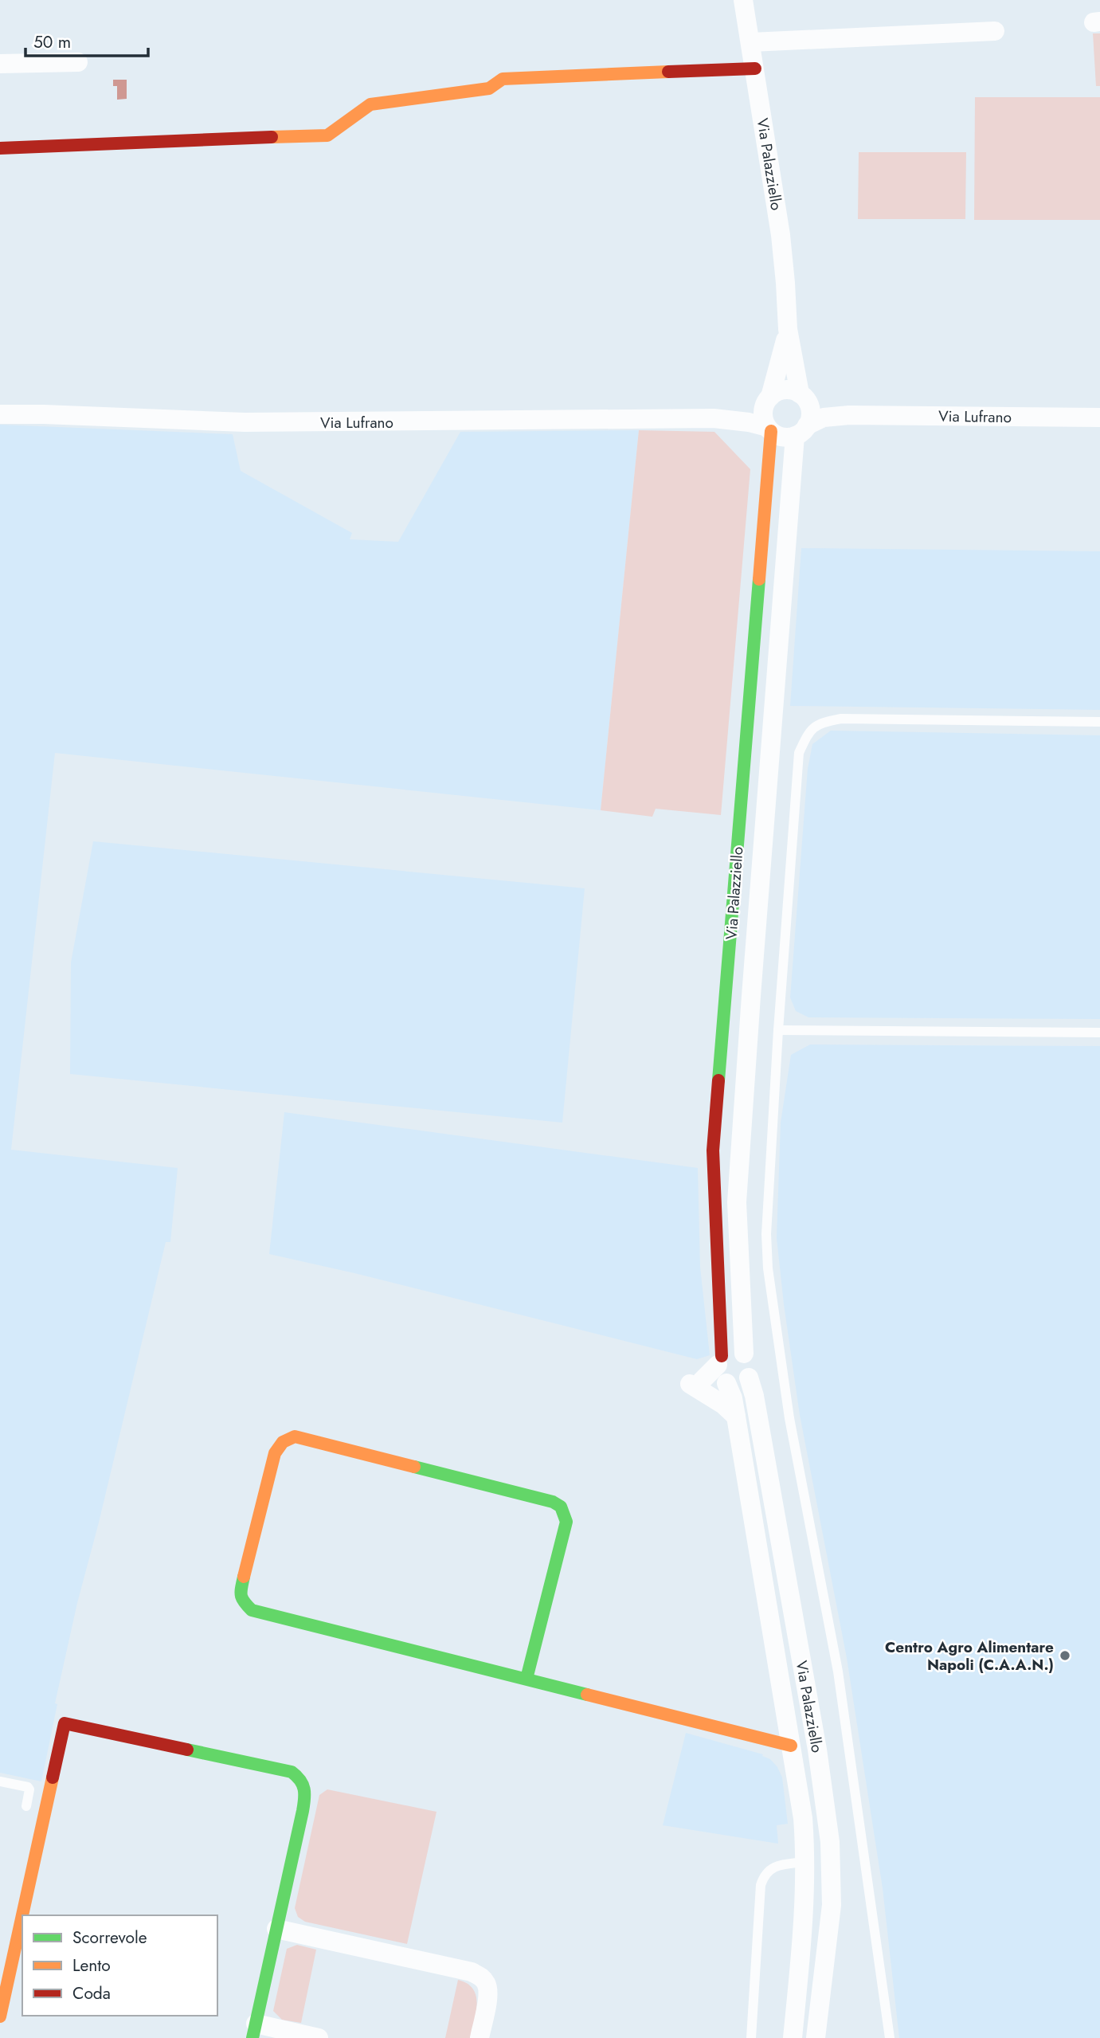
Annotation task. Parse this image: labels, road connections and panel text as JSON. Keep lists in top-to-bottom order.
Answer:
{
  "streets": {
    "street": ["Via Palazziello", "Via Lufrano"]
  },
  "crossings": [
    ["Via Palazziello", "Via Lufrano"]
  ],
  "places": ["Centro Agro Alimentare Napoli (C.A.A.N.)"],
  "legend": ["Scorrevole", "Lento", "Coda"],
  "scale_bar": "50 m"
}
